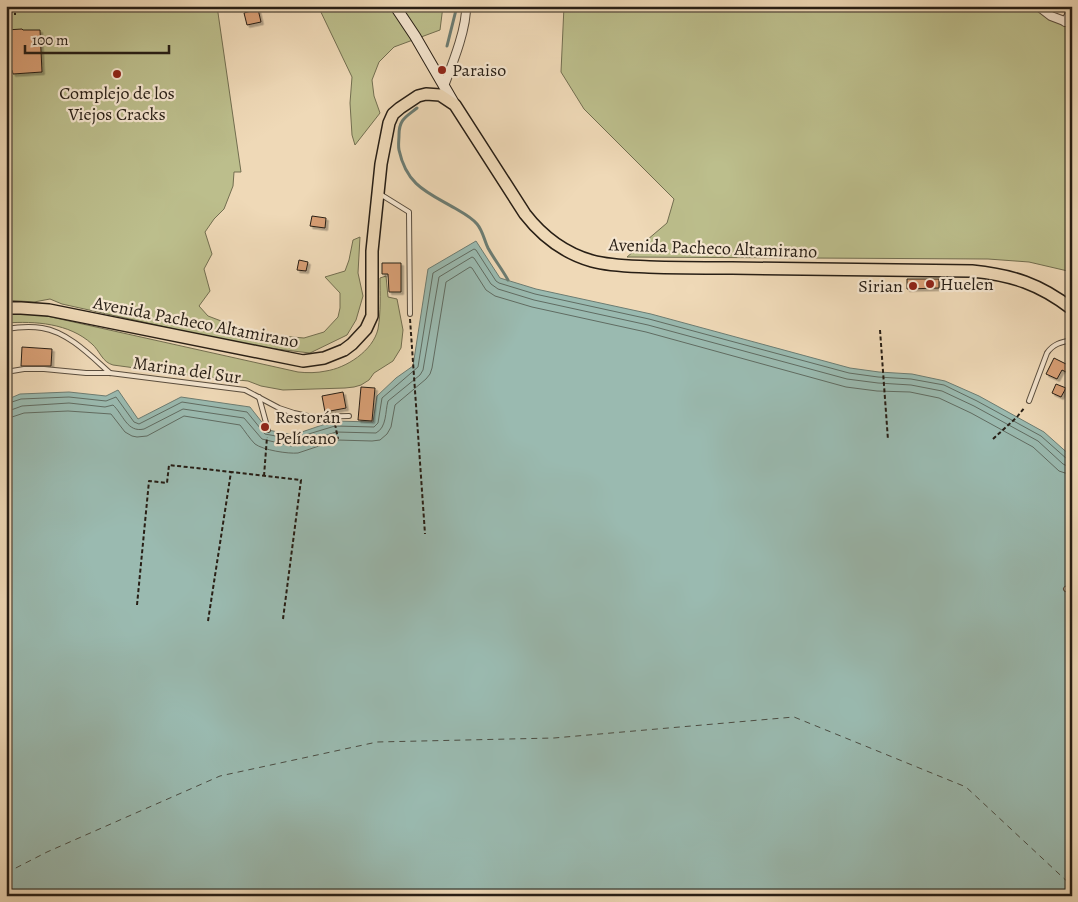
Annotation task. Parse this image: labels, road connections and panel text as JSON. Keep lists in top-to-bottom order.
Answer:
{
  "streets": {
    "main road": ["Avenida Pacheco Altamirano"],
    "lane": ["Marina del Sur"]
  },
  "places": [
    "Paraiso",
    "Complejo de los Viejos Cracks",
    "Huelen",
    "Sirian",
    "Restorán Pelícano"
  ],
  "scale_bar": "100 m"
}
